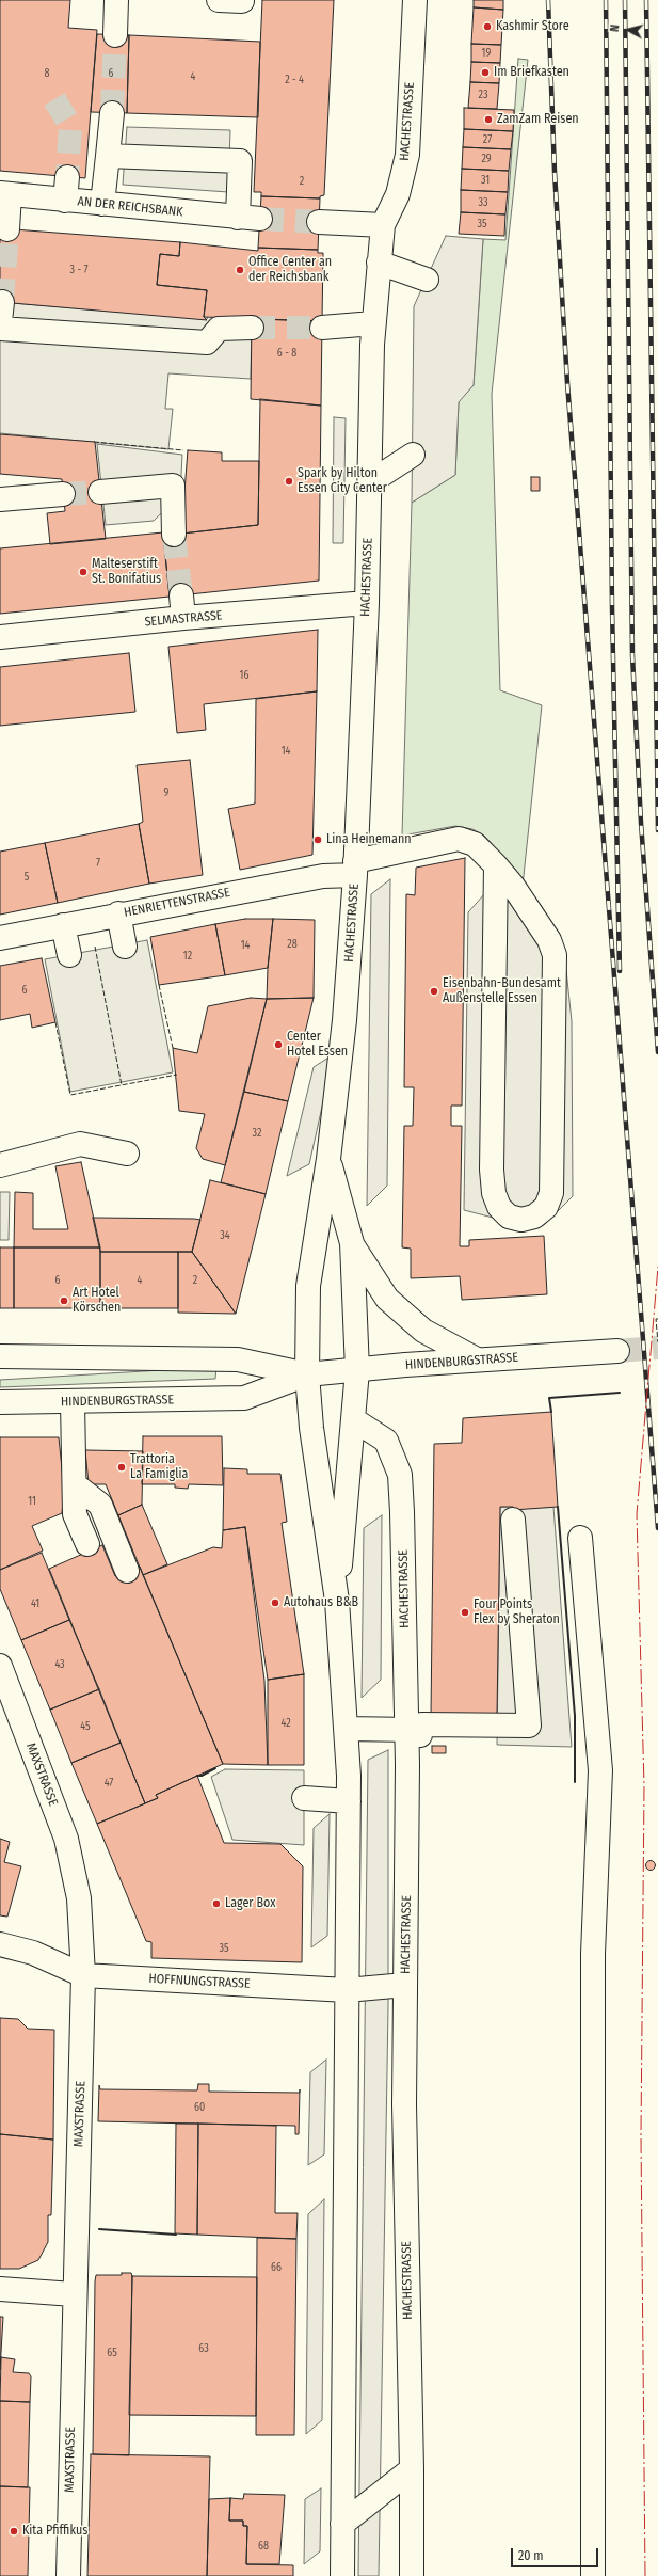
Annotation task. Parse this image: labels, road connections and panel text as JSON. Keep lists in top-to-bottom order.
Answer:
{
  "streets": {
    "street": [
      "HACHESTRASSE",
      "AN DER REICHSBANK",
      "SELMASTRASSE",
      "HENRIETTENSTRASSE",
      "HINDENBURGSTRASSE",
      "MAXSTRASSE",
      "HOFFNUNGSTRASSE"
    ]
  },
  "crossings": [
    ["HACHESTRASSE", "SELMASTRASSE"],
    ["HACHESTRASSE", "HENRIETTENSTRASSE"],
    ["HACHESTRASSE", "HINDENBURGSTRASSE"],
    ["HACHESTRASSE", "HOFFNUNGSTRASSE"],
    ["MAXSTRASSE", "HOFFNUNGSTRASSE"]
  ],
  "places": [
    "Kashmir Store",
    "Im Briefkasten",
    "ZamZam Reisen",
    "Office Center an der Reichsbank",
    "Spark by Hilton Essen City Center",
    "Malteserstift St. Bonifatius",
    "Lina Heinemann",
    "Eisenbahn-Bundesamt Außenstelle Essen",
    "Center Hotel Essen",
    "Art Hotel Körschen",
    "Trattoria La Famiglia",
    "Autohaus B&B",
    "Four Points Flex by Sheraton",
    "Lager Box",
    "Kita Pfiffikus"
  ],
  "house_numbers": [
    "19",
    "8",
    "6",
    "4",
    "2 - 4",
    "23",
    "27",
    "29",
    "31",
    "2",
    "33",
    "35",
    "3 - 7",
    "6 - 8",
    "16",
    "14",
    "9",
    "7",
    "5",
    "28",
    "14",
    "12",
    "6",
    "32",
    "34",
    "6",
    "4",
    "2",
    "11",
    "41",
    "43",
    "42",
    "45",
    "47",
    "35",
    "60",
    "66",
    "63",
    "65",
    "68"
  ],
  "scale_bar": "20 m",
  "north": "left"
}
